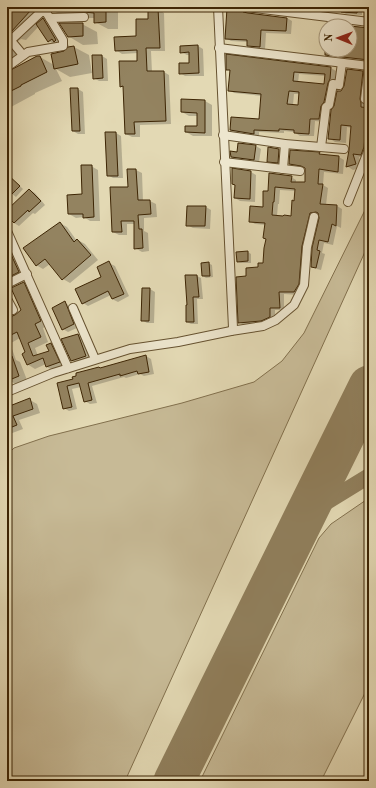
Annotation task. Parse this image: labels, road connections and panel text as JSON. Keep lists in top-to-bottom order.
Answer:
{
  "north": "left"
}
